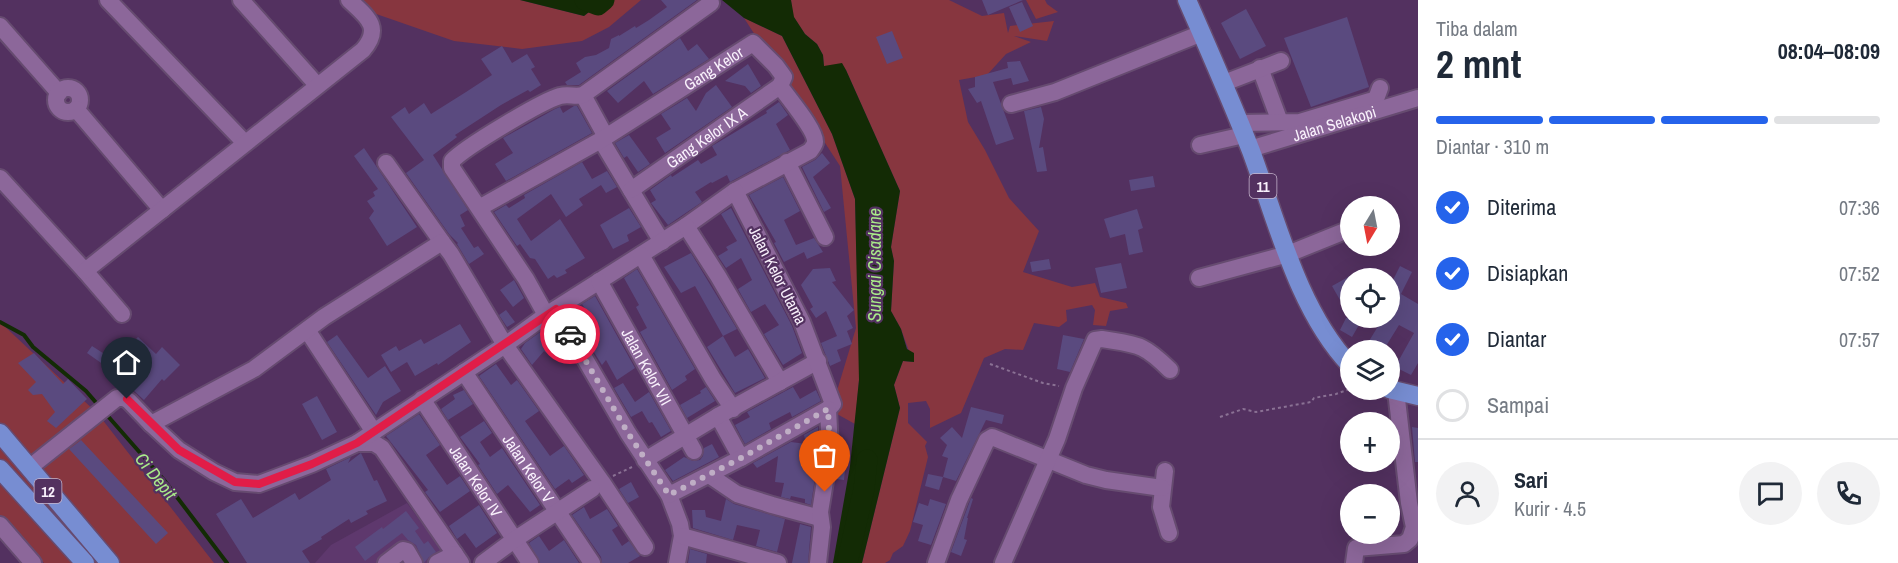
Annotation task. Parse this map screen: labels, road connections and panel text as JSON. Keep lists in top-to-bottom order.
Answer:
{
  "streets": {
    "main road": ["11", "12"],
    "street": [
      "Gang Kelor",
      "Jalan Selakopi",
      "Gang Kelor IX A",
      "Jalan Kelor Utama",
      "Jalan Kelor VII",
      "Jalan Kelor V",
      "Jalan Kelor IV"
    ]
  },
  "crossings": [
    ["Gang Kelor", "Gang Kelor IX A"],
    ["Gang Kelor", "Jalan Kelor Utama"],
    ["Gang Kelor", "Jalan Kelor VII"],
    ["Gang Kelor", "Jalan Kelor V"],
    ["Gang Kelor", "Jalan Kelor IV"],
    ["Gang Kelor", "12"],
    ["Jalan Selakopi", "11"]
  ],
  "water": ["Sungai Cisadane", "Ci Depit"],
  "north": "bottom",
  "page": {
    "heading": ["2 mnt", "Tiba dalam", "08:04–08:09"],
    "panel": ["Sari", "Kurir · 4.5"],
    "bar": "Diantar · 310 m",
    "list": [
      ["Diterima", "07:36"],
      ["Disiapkan", "07:52"],
      ["Diantar", "07:57"],
      "Sampai"
    ],
    "map_buttons": ["+", "−"]
  }
}
